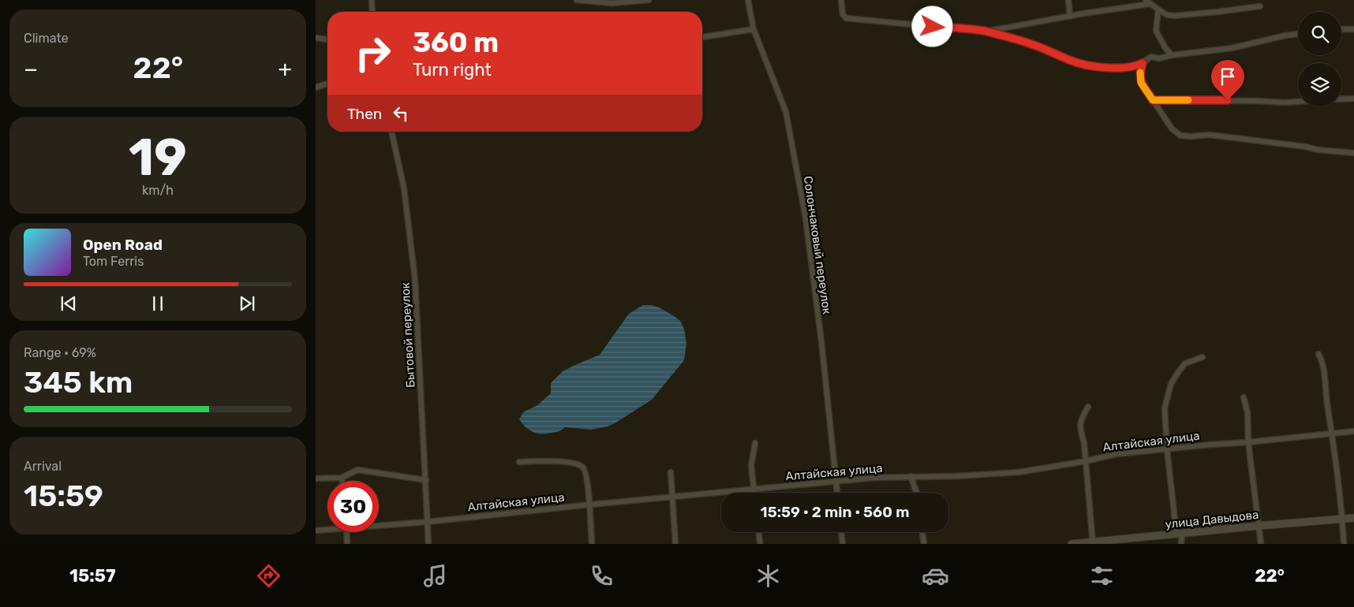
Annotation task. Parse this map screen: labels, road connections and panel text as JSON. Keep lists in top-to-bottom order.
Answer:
{
  "streets": {
    "main road": ["улица Давыдова"],
    "street": ["Солончаковый переулок", "Бытовой переулок", "Алтайская улица"]
  },
  "crossings": [
    ["Солончаковый переулок", "Алтайская улица"],
    ["Бытовой переулок", "Алтайская улица"]
  ],
  "page": {
    "tile": [
      "Climate",
      ["19", "km/h"],
      ["Range · 69%", "345 km"],
      ["Arrival", "15:59"]
    ],
    "turn": ["360 m", "Turn right"],
    "heat": ["−", "22°", "+"],
    "then": "Then",
    "song": ["Open Road", "Tom Ferris"],
    "limit": "30",
    "trip": "15:59 · 2 min · 560 m",
    "tabs": ["15:57", "22°"]
  }
}
